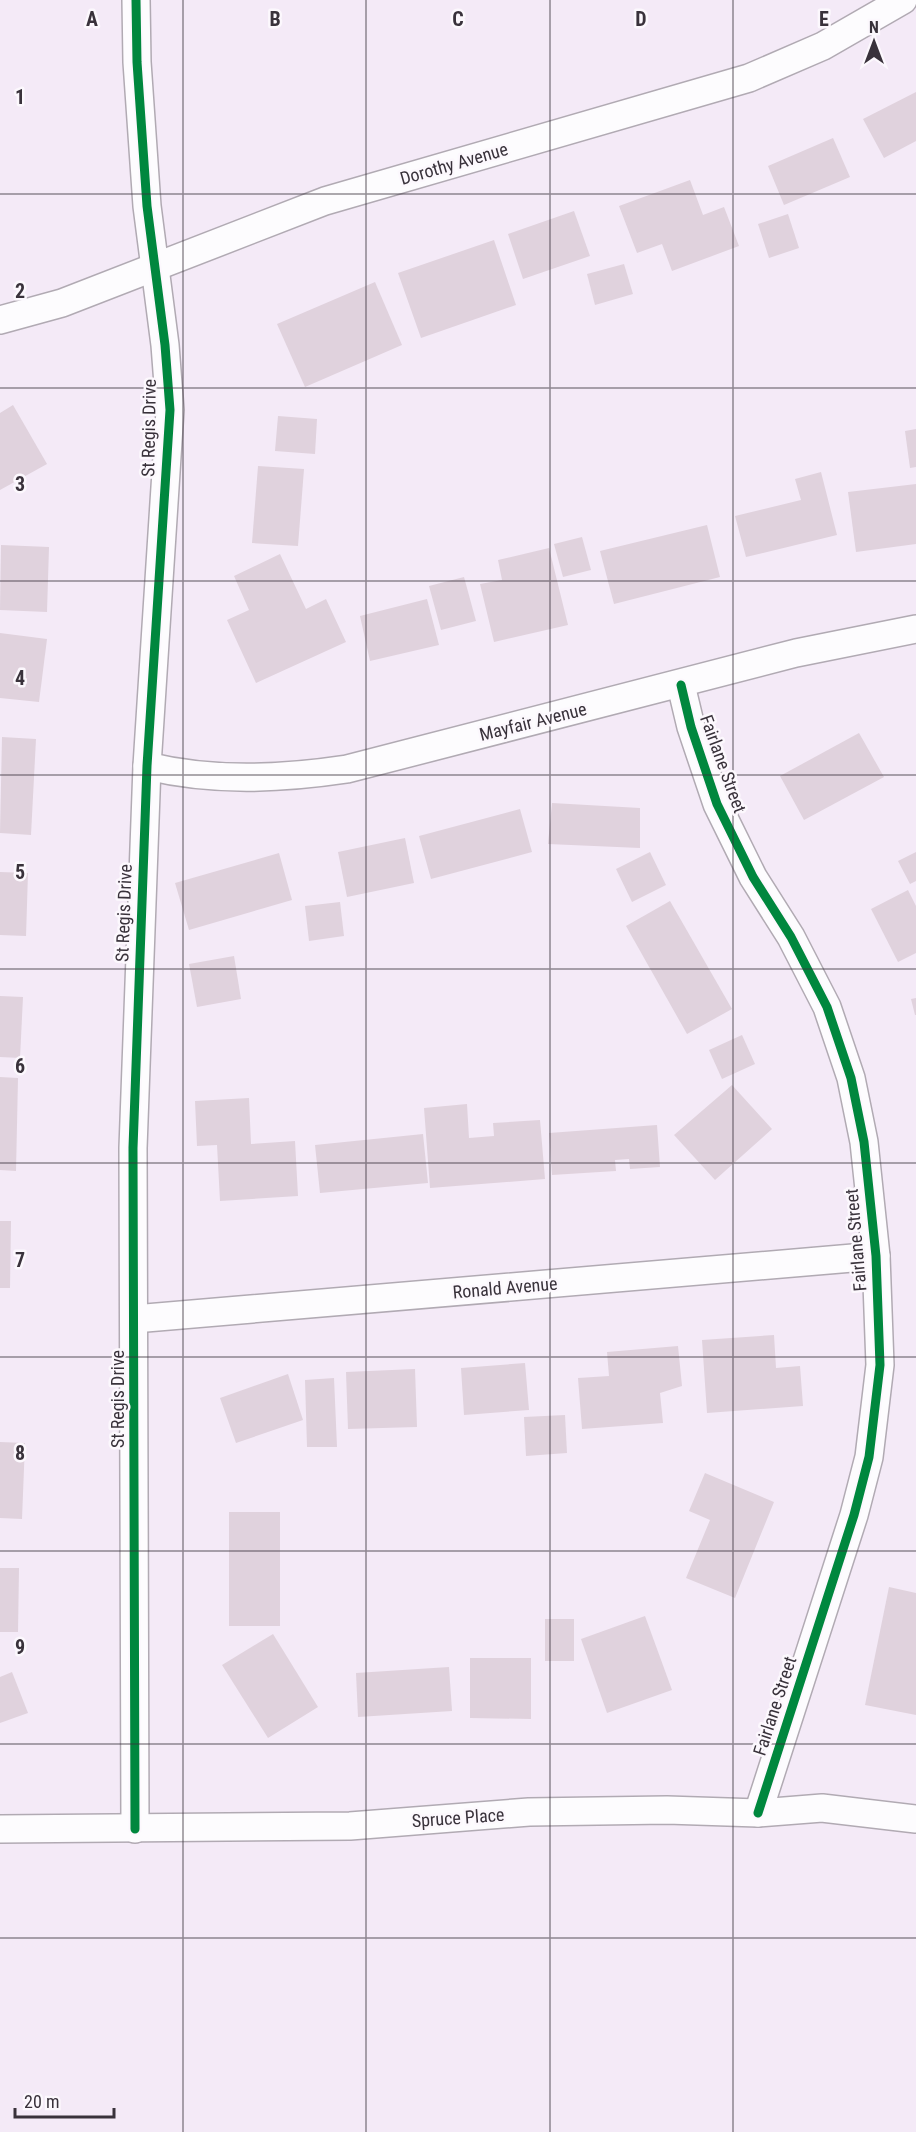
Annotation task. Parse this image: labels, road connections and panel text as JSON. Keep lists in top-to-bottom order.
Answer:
{
  "streets": {
    "street": [
      "Dorothy Avenue",
      "St Regis Drive",
      "Mayfair Avenue",
      "Fairlane Street",
      "Ronald Avenue",
      "Spruce Place"
    ]
  },
  "crossings": [
    ["Dorothy Avenue", "St Regis Drive"],
    ["St Regis Drive", "Mayfair Avenue"],
    ["St Regis Drive", "Ronald Avenue"],
    ["St Regis Drive", "Spruce Place"],
    ["Mayfair Avenue", "Fairlane Street"],
    ["Fairlane Street", "Ronald Avenue"],
    ["Fairlane Street", "Spruce Place"]
  ],
  "scale_bar": "20 m",
  "north": "top",
  "grid": {
    "columns": [
      "A",
      "B",
      "C",
      "D",
      "E"
    ],
    "rows": [
      "1",
      "2",
      "3",
      "4",
      "5",
      "6",
      "7",
      "8",
      "9"
    ]
  }
}
